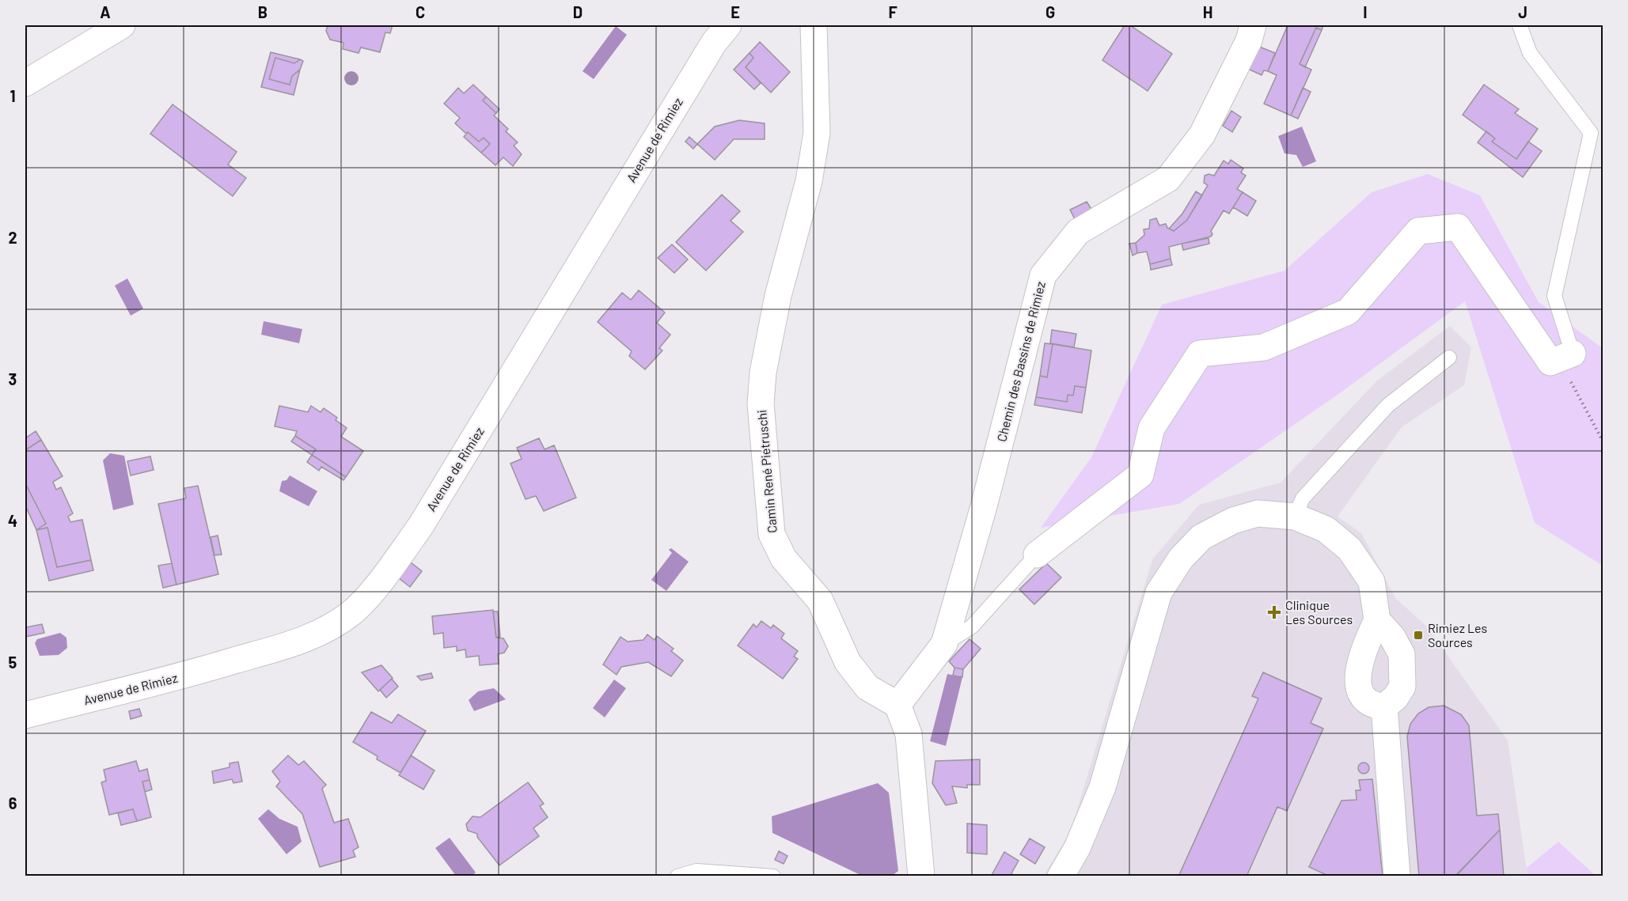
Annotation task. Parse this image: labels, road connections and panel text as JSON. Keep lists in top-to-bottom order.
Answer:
{
  "streets": {
    "street": ["Avenue de Rimiez", "Chemin des Bassins de Rimiez", "Camin René Pietruschi"]
  },
  "crossings": [
    ["Chemin des Bassins de Rimiez", "Camin René Pietruschi"]
  ],
  "places": {
    "health": ["Clinique Les Sources"],
    "transit": ["Rimiez Les Sources"]
  },
  "grid": {
    "columns": [
      "A",
      "B",
      "C",
      "D",
      "E",
      "F",
      "G",
      "H",
      "I",
      "J"
    ],
    "rows": [
      "1",
      "2",
      "3",
      "4",
      "5",
      "6"
    ]
  }
}
